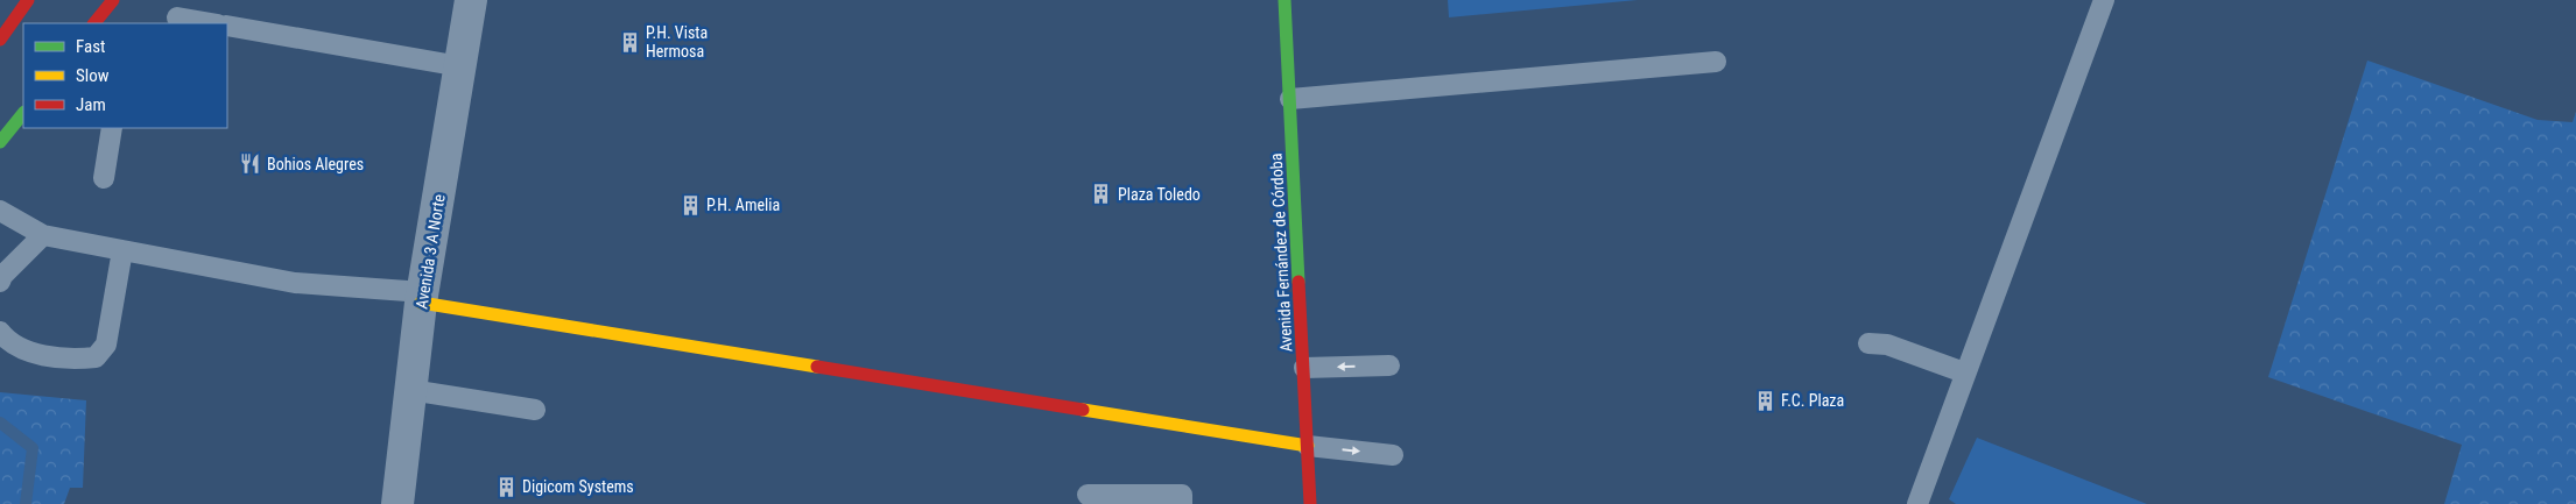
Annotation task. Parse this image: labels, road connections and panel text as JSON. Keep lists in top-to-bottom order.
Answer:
{
  "streets": {
    "street": ["Avenida 3 A Norte", "Avenida Fernández de Córdoba"]
  },
  "places": {
    "building": [
      "P.H. Vista Hermosa",
      "Plaza Toledo",
      "P.H. Amelia",
      "F.C. Plaza",
      "Digicom Systems"
    ],
    "restaurant": ["Bohios Alegres"]
  },
  "legend": ["Fast", "Slow", "Jam"]
}
